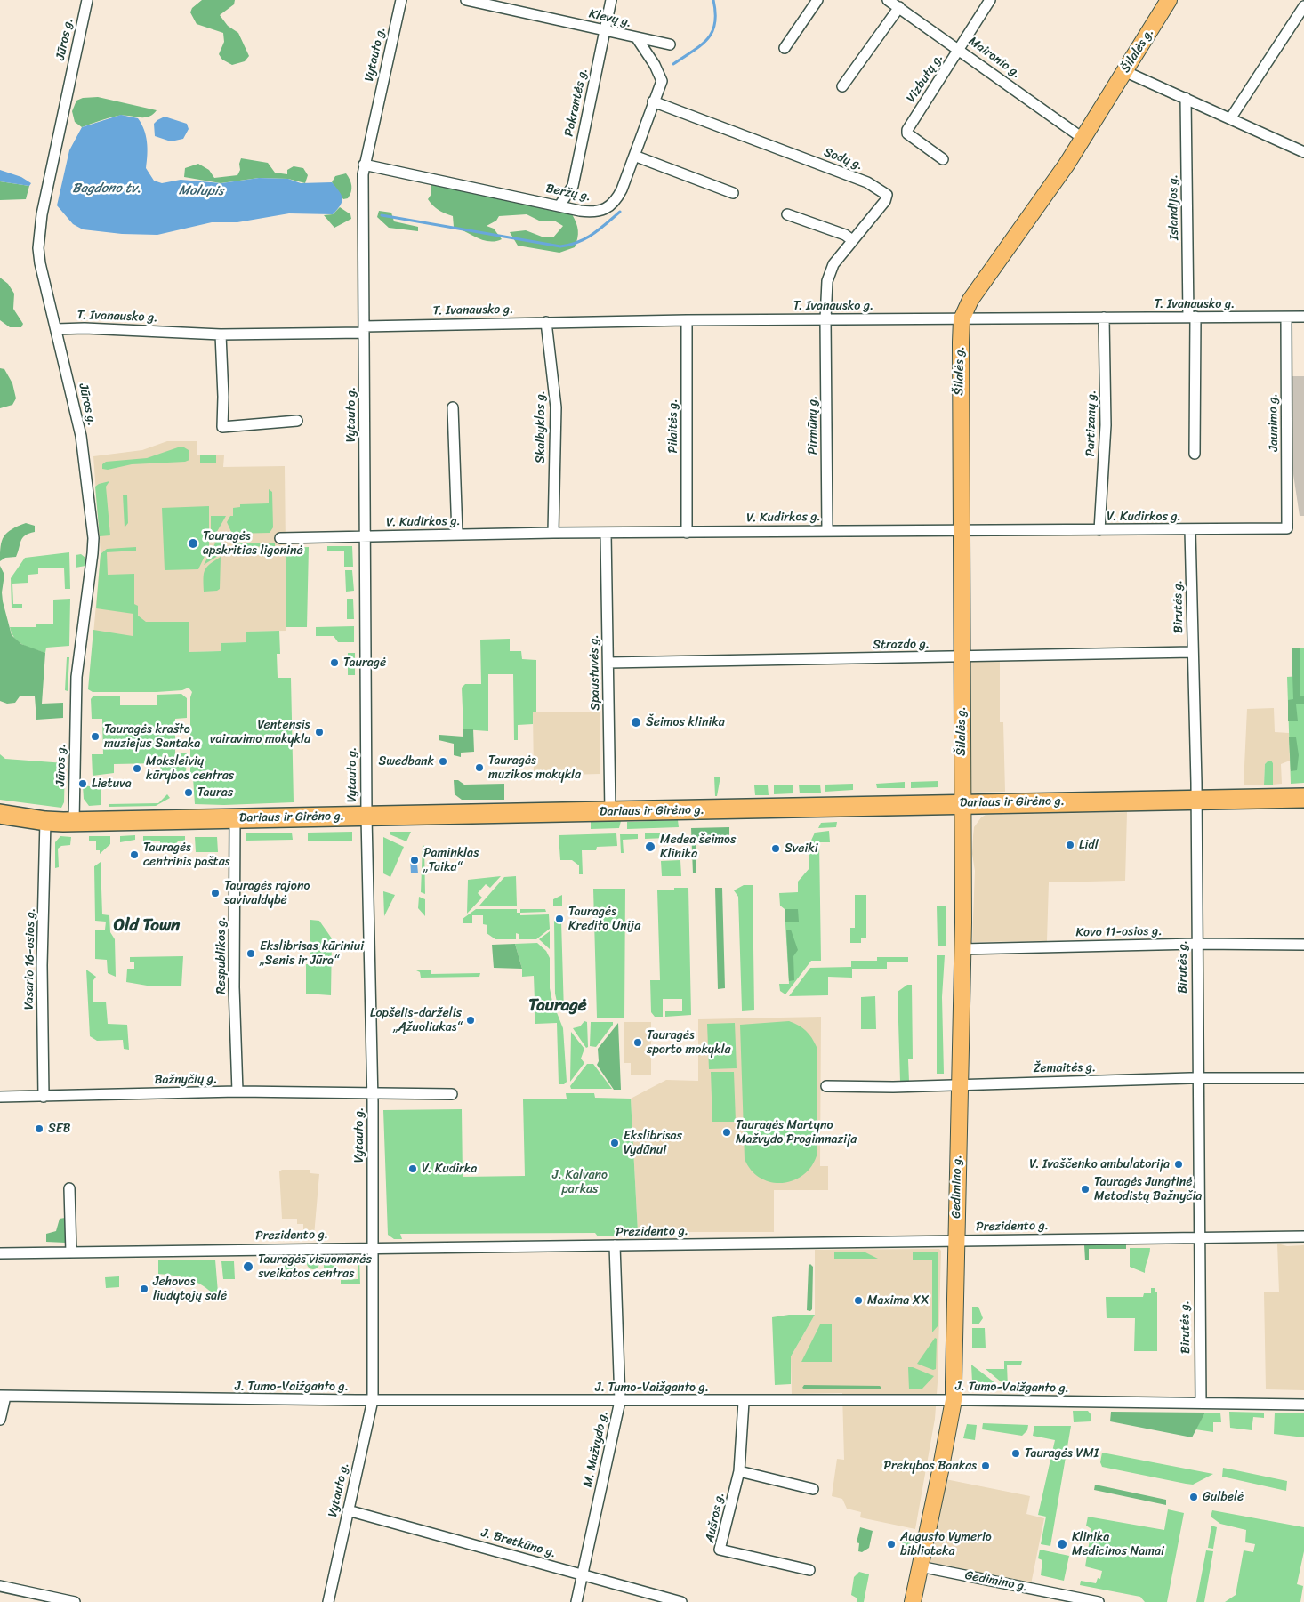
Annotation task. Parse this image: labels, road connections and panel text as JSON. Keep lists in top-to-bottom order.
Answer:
{
  "streets": {
    "highway": ["Dariaus ir Girėno g."],
    "main road": ["Šilalės g.", "Gedimino g."],
    "street": [
      "Klevų g.",
      "Jūros g.",
      "Vytauto g.",
      "Maironio g.",
      "Vizbutų g.",
      "Pakrantės g.",
      "Sodų g.",
      "Beržų g.",
      "Islandijos g.",
      "T. Ivanausko g.",
      "Jaunimo g.",
      "Partizanų g.",
      "Pirmūnų g.",
      "Pilaitės g.",
      "Skalbyklos g.",
      "V. Kudirkos g.",
      "Birutės g.",
      "Strazdo g.",
      "Spaustuvės g.",
      "Kovo 11-osios g.",
      "Respublikos g.",
      "Vasario 16-osios g.",
      "Žemaitės g.",
      "Bažnyčių g.",
      "Prezidento g.",
      "J. Tumo-Vaižganto g.",
      "M. Mažvydo g.",
      "Aušros g.",
      "J. Bretkūno g."
    ]
  },
  "crossings": [
    ["Klevų g.", "Pakrantės g."],
    ["Klevų g.", "Beržų g."],
    ["Jūros g.", "T. Ivanausko g."],
    ["Jūros g.", "Dariaus ir Girėno g."],
    ["Šilalės g.", "Maironio g."],
    ["Šilalės g.", "T. Ivanausko g."],
    ["Šilalės g.", "V. Kudirkos g."],
    ["Šilalės g.", "Strazdo g."],
    ["Šilalės g.", "Dariaus ir Girėno g."],
    ["Šilalės g.", "Gedimino g."],
    ["Vytauto g.", "Beržų g."],
    ["Vytauto g.", "T. Ivanausko g."],
    ["Vytauto g.", "V. Kudirkos g."],
    ["Vytauto g.", "Dariaus ir Girėno g."],
    ["Vytauto g.", "Bažnyčių g."],
    ["Vytauto g.", "Prezidento g."],
    ["Vytauto g.", "J. Tumo-Vaižganto g."],
    ["Vytauto g.", "J. Bretkūno g."],
    ["Maironio g.", "Vizbutų g."],
    ["Pakrantės g.", "Beržų g."],
    ["Sodų g.", "Beržų g."],
    ["Sodų g.", "T. Ivanausko g."],
    ["Sodų g.", "Pirmūnų g."],
    ["Islandijos g.", "T. Ivanausko g."],
    ["T. Ivanausko g.", "Jaunimo g."],
    ["T. Ivanausko g.", "Partizanų g."],
    ["T. Ivanausko g.", "Pirmūnų g."],
    ["T. Ivanausko g.", "Pilaitės g."],
    ["T. Ivanausko g.", "Skalbyklos g."],
    ["Jaunimo g.", "V. Kudirkos g."],
    ["Partizanų g.", "V. Kudirkos g."],
    ["Pirmūnų g.", "V. Kudirkos g."],
    ["Pilaitės g.", "V. Kudirkos g."],
    ["Skalbyklos g.", "V. Kudirkos g."],
    ["V. Kudirkos g.", "Birutės g."],
    ["V. Kudirkos g.", "Spaustuvės g."],
    ["Birutės g.", "Strazdo g."],
    ["Birutės g.", "Dariaus ir Girėno g."],
    ["Birutės g.", "Kovo 11-osios g."],
    ["Birutės g.", "Žemaitės g."],
    ["Birutės g.", "Prezidento g."],
    ["Birutės g.", "J. Tumo-Vaižganto g."],
    ["Strazdo g.", "Spaustuvės g."],
    ["Spaustuvės g.", "Dariaus ir Girėno g."],
    ["Dariaus ir Girėno g.", "Respublikos g."],
    ["Dariaus ir Girėno g.", "Vasario 16-osios g."],
    ["Dariaus ir Girėno g.", "Gedimino g."],
    ["Kovo 11-osios g.", "Gedimino g."],
    ["Respublikos g.", "Bažnyčių g."],
    ["Vasario 16-osios g.", "Bažnyčių g."],
    ["Žemaitės g.", "Gedimino g."],
    ["Gedimino g.", "Prezidento g."],
    ["Gedimino g.", "J. Tumo-Vaižganto g."],
    ["Prezidento g.", "M. Mažvydo g."],
    ["J. Tumo-Vaižganto g.", "M. Mažvydo g."],
    ["J. Tumo-Vaižganto g.", "Aušros g."],
    ["M. Mažvydo g.", "J. Bretkūno g."]
  ],
  "districts": ["Old Town", "Tauragė"],
  "water": ["Bagdono tv.", "Molupis"],
  "parks": ["J. Kalvano parkas"],
  "places": [
    "Tauragės apskrities ligoninė",
    "Tauragė",
    "Šeimos klinika",
    "Ventensis vairavimo mokykla",
    "Tauragės krašto muziejus Santaka",
    "Swedbank",
    "Tauragės muzikos mokykla",
    "Moksleivių kūrybos centras",
    "Lietuva",
    "Tauras",
    "Lidl",
    "Medea šeimos Klinika",
    "Sveiki",
    "Tauragės centrinis paštas",
    "Paminklas „Taika“",
    "Tauragės rajono savivaldybė",
    "Tauragės Kredito Unija",
    "Ekslibrisas kūriniui „Senis ir Jūra“",
    "Lopšelis-darželis „Ąžuoliukas“",
    "Tauragės sporto mokykla",
    "SEB",
    "Tauragės Martyno Mažvydo Progimnazija",
    "Ekslibrisas Vydūnui",
    "V. Ivaščenko ambulatorija",
    "V. Kudirka",
    "Tauragės Jungtinė Metodistų Bažnyčia",
    "Tauragės visuomenės sveikatos centras",
    "Jehovos liudytojų salė",
    "Maxima XX",
    "Tauragės VMI",
    "Prekybos Bankas",
    "Gulbelė",
    "Augusto Vymerio biblioteka",
    "Klinika Medicinos Namai"
  ]
}
